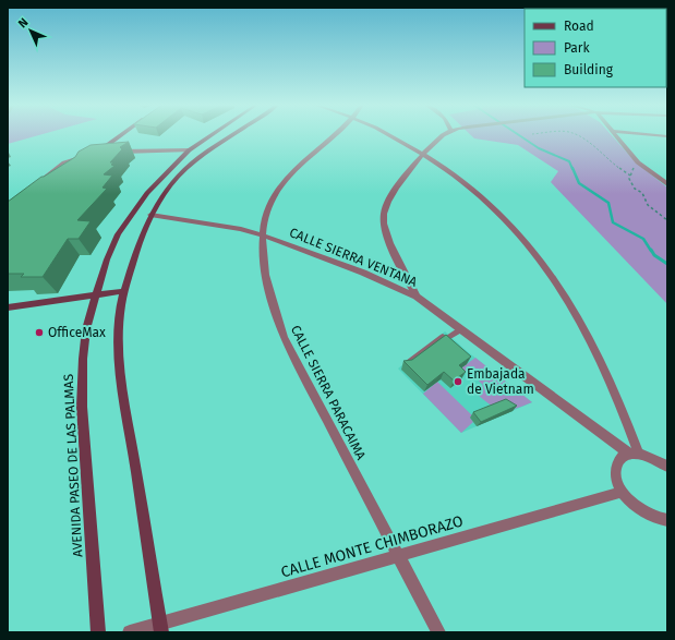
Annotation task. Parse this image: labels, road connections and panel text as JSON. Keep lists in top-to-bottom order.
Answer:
{
  "streets": {
    "main road": ["AVENIDA PASEO DE LAS PALMAS"],
    "street": ["CALLE SIERRA VENTANA", "CALLE SIERRA PARACAIMA", "CALLE MONTE CHIMBORAZO"]
  },
  "crossings": [
    ["CALLE SIERRA VENTANA", "CALLE SIERRA PARACAIMA"],
    ["CALLE SIERRA PARACAIMA", "CALLE MONTE CHIMBORAZO"]
  ],
  "places": ["OfficeMax", "Embajada de Vietnam"],
  "legend": ["Road", "Park", "Building"],
  "north": "top left"
}
